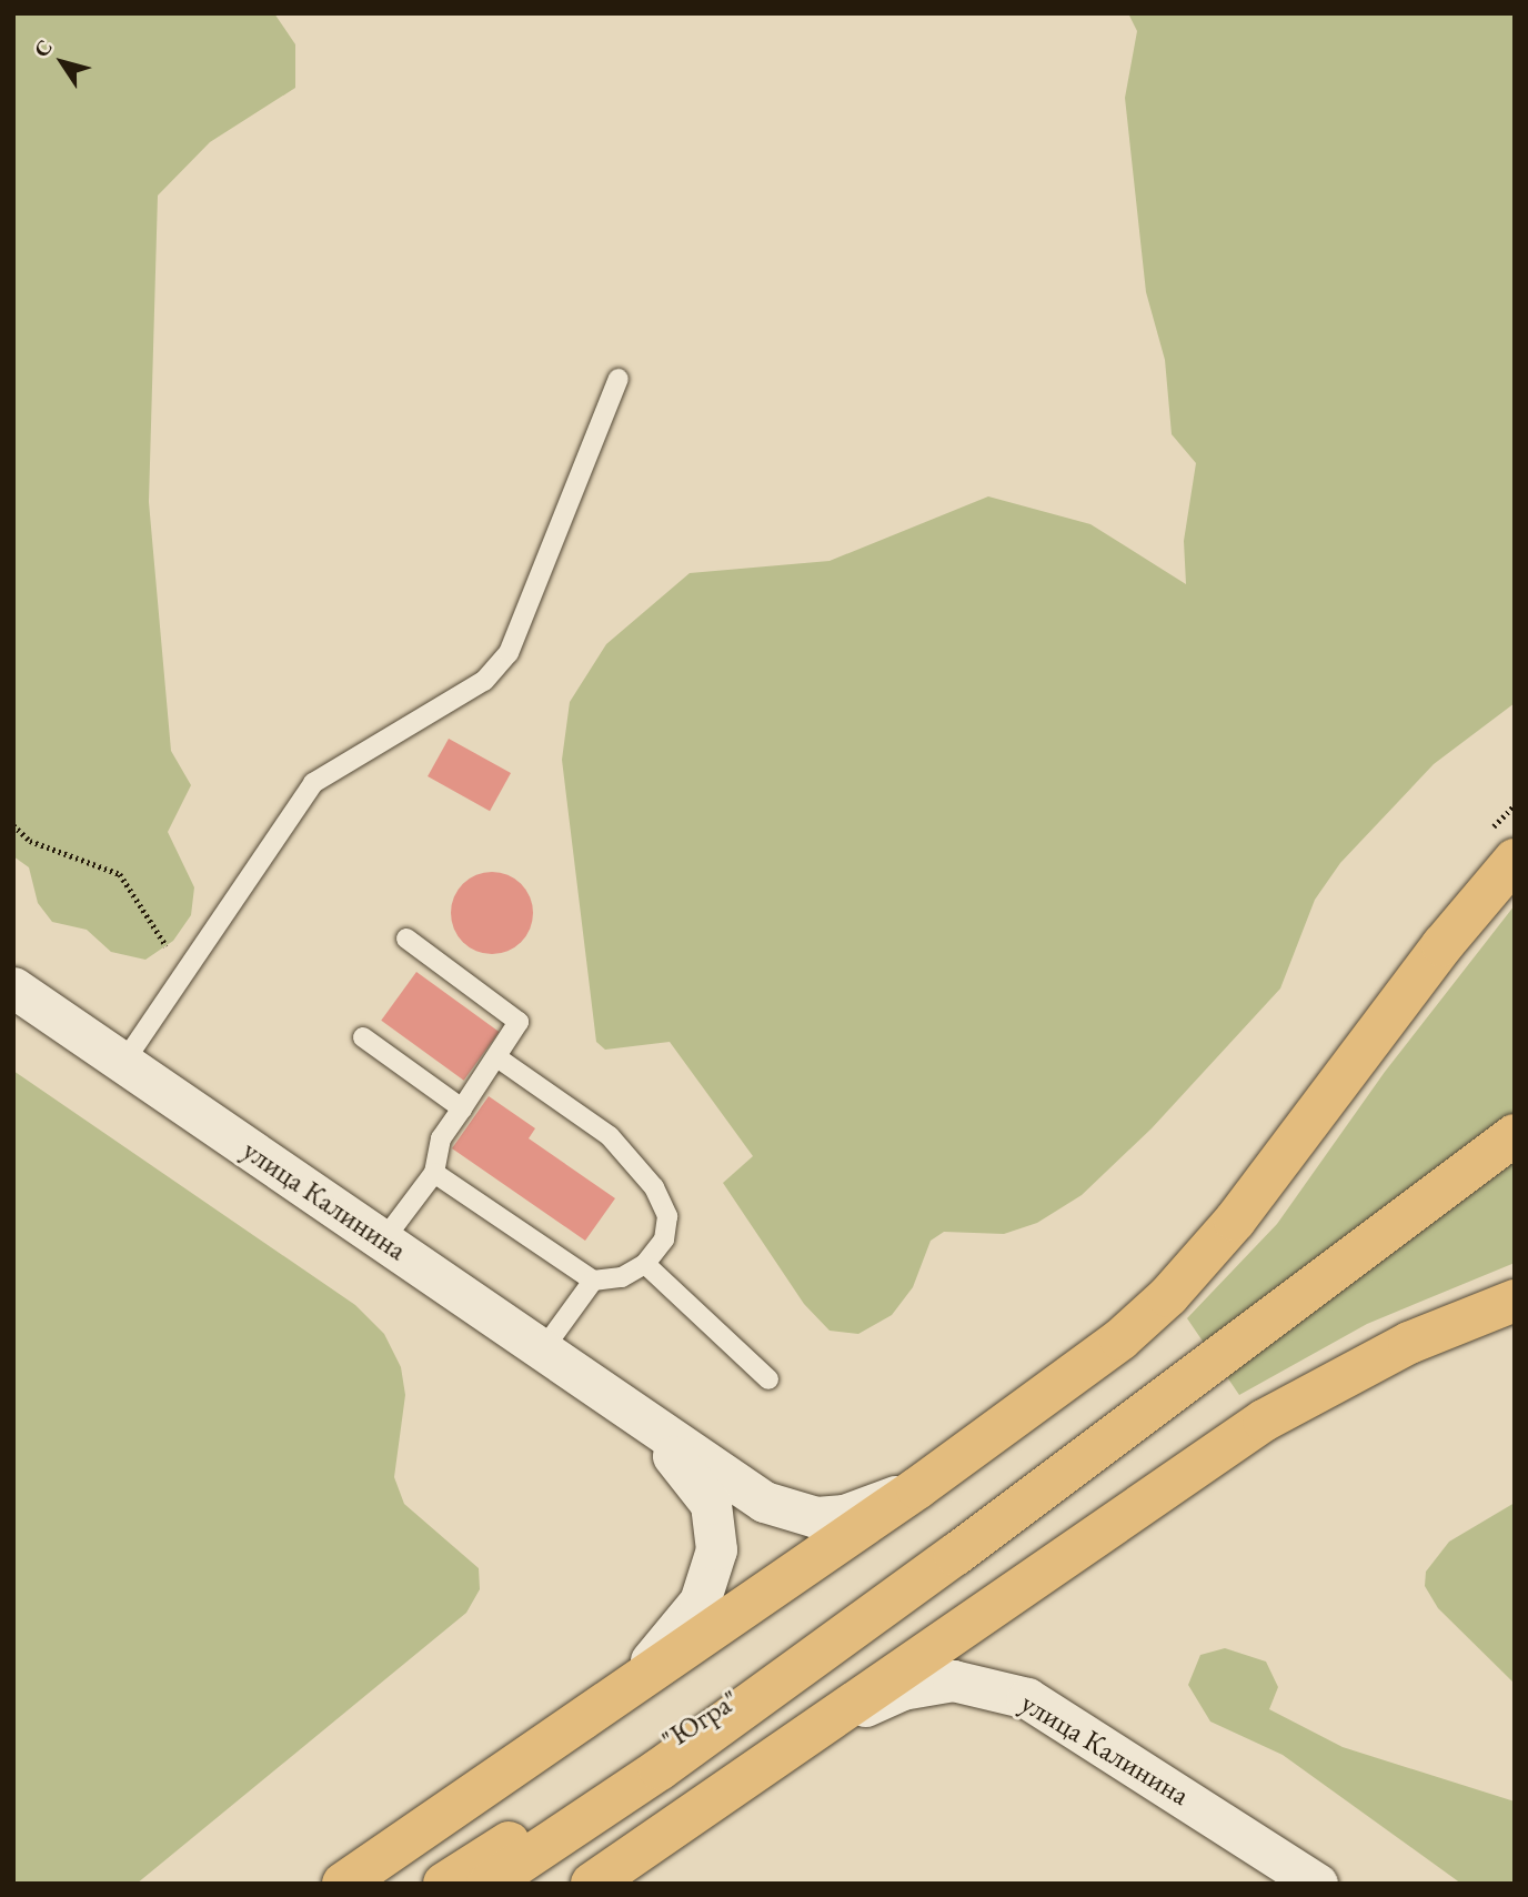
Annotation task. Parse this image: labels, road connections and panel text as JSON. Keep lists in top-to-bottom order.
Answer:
{
  "streets": {
    "main road": ["\"Югра\""],
    "street": ["улица Калинина"]
  },
  "north": "top left"
}
